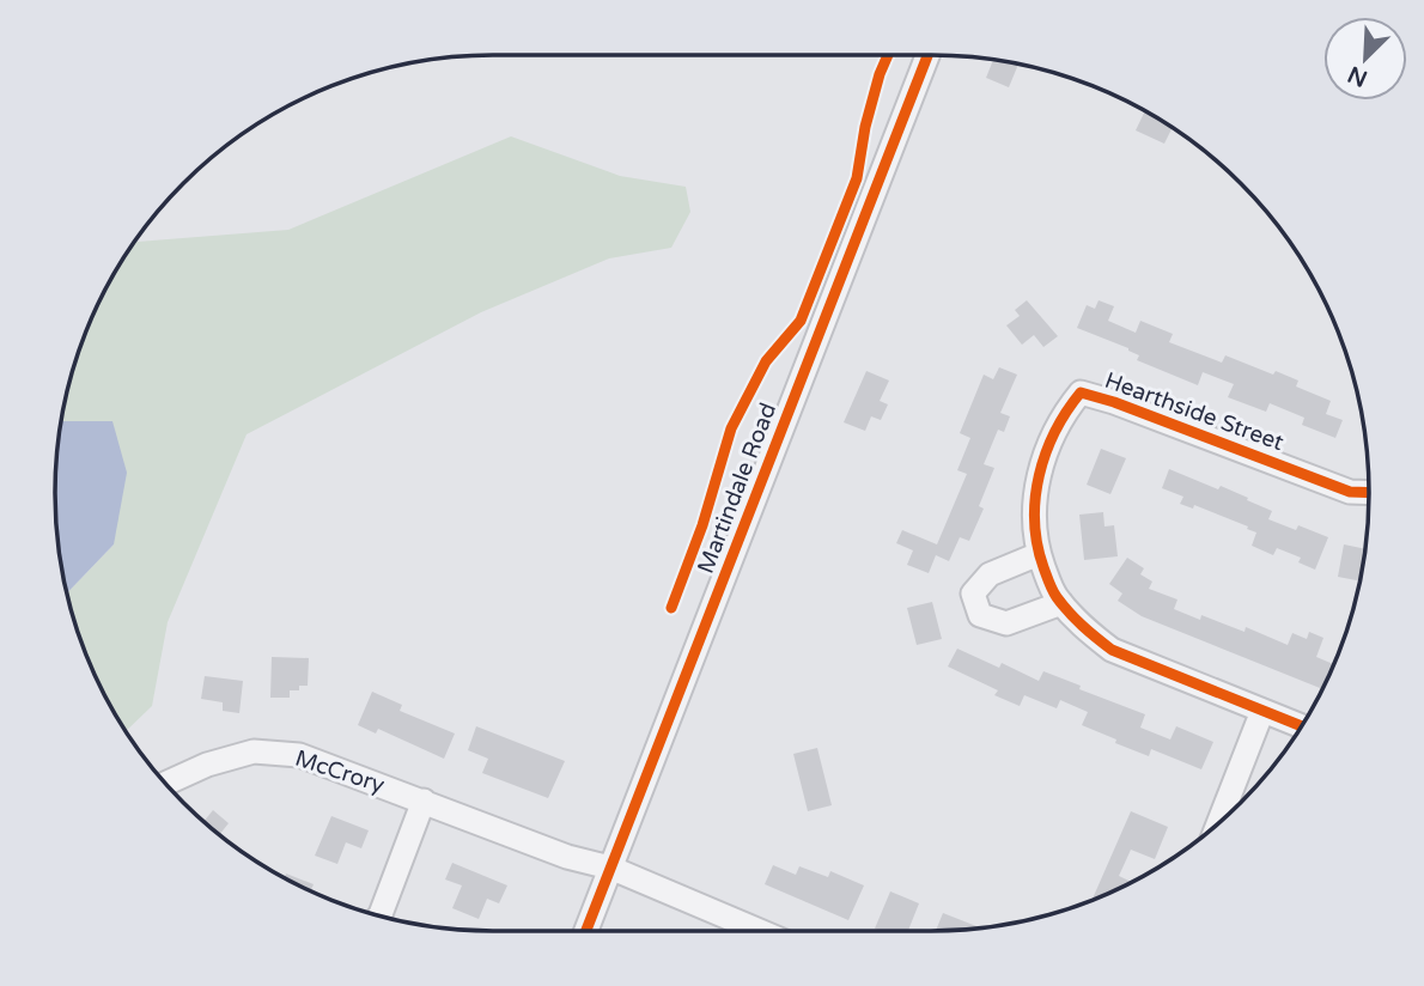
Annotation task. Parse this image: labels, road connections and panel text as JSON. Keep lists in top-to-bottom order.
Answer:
{
  "streets": {
    "street": ["Hearthside Street", "Martindale Road", "McCrory"]
  },
  "crossings": [
    ["Martindale Road", "McCrory"]
  ],
  "north": "bottom left"
}
